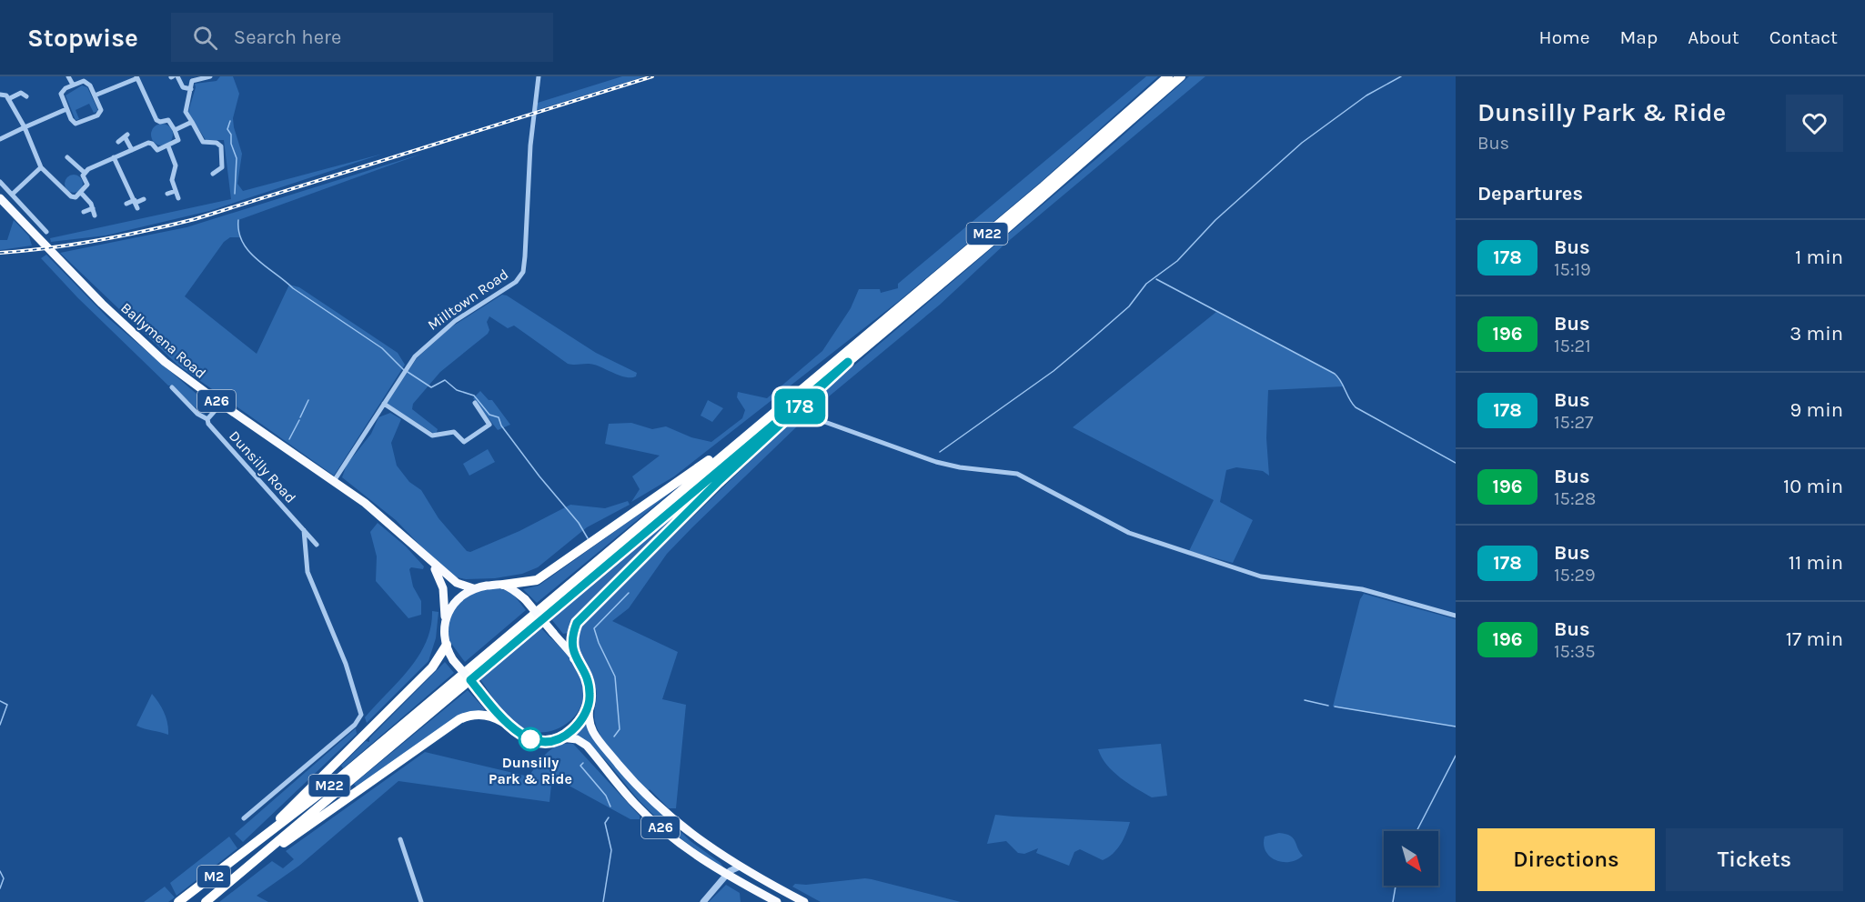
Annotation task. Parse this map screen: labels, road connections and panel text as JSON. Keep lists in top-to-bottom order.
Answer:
{
  "streets": {
    "highway": [
      "M22",
      "Ballymena Road",
      "A26",
      "M2"
    ],
    "street": ["Milltown Road", "Dunsilly Road"]
  },
  "crossings": [
    ["M22", "M2"],
    ["Milltown Road", "Ballymena Road"],
    ["Ballymena Road", "A26"]
  ],
  "places": ["Dunsilly Park & Ride"],
  "lines": ["bus line 178"],
  "north": "bottom right",
  "page": {
    "header": "Stopwise",
    "search": "Search here",
    "nav": [
      "Home",
      "Map",
      "About",
      "Contact"
    ],
    "on_map": "178",
    "heading": [
      ["Dunsilly Park & Ride", "Bus"],
      "Departures"
    ],
    "list": [
      {
        "mark": "178",
        "name": "Bus",
        "note": "15:19",
        "value": "1 min"
      },
      {
        "mark": "196",
        "name": "Bus",
        "note": "15:21",
        "value": "3 min"
      },
      {
        "mark": "178",
        "name": "Bus",
        "note": "15:27",
        "value": "9 min"
      },
      {
        "mark": "196",
        "name": "Bus",
        "note": "15:28",
        "value": "10 min"
      },
      {
        "mark": "178",
        "name": "Bus",
        "note": "15:29",
        "value": "11 min"
      },
      {
        "mark": "196",
        "name": "Bus",
        "note": "15:35",
        "value": "17 min"
      }
    ],
    "buttons": ["Directions", "Tickets"]
  }
}
